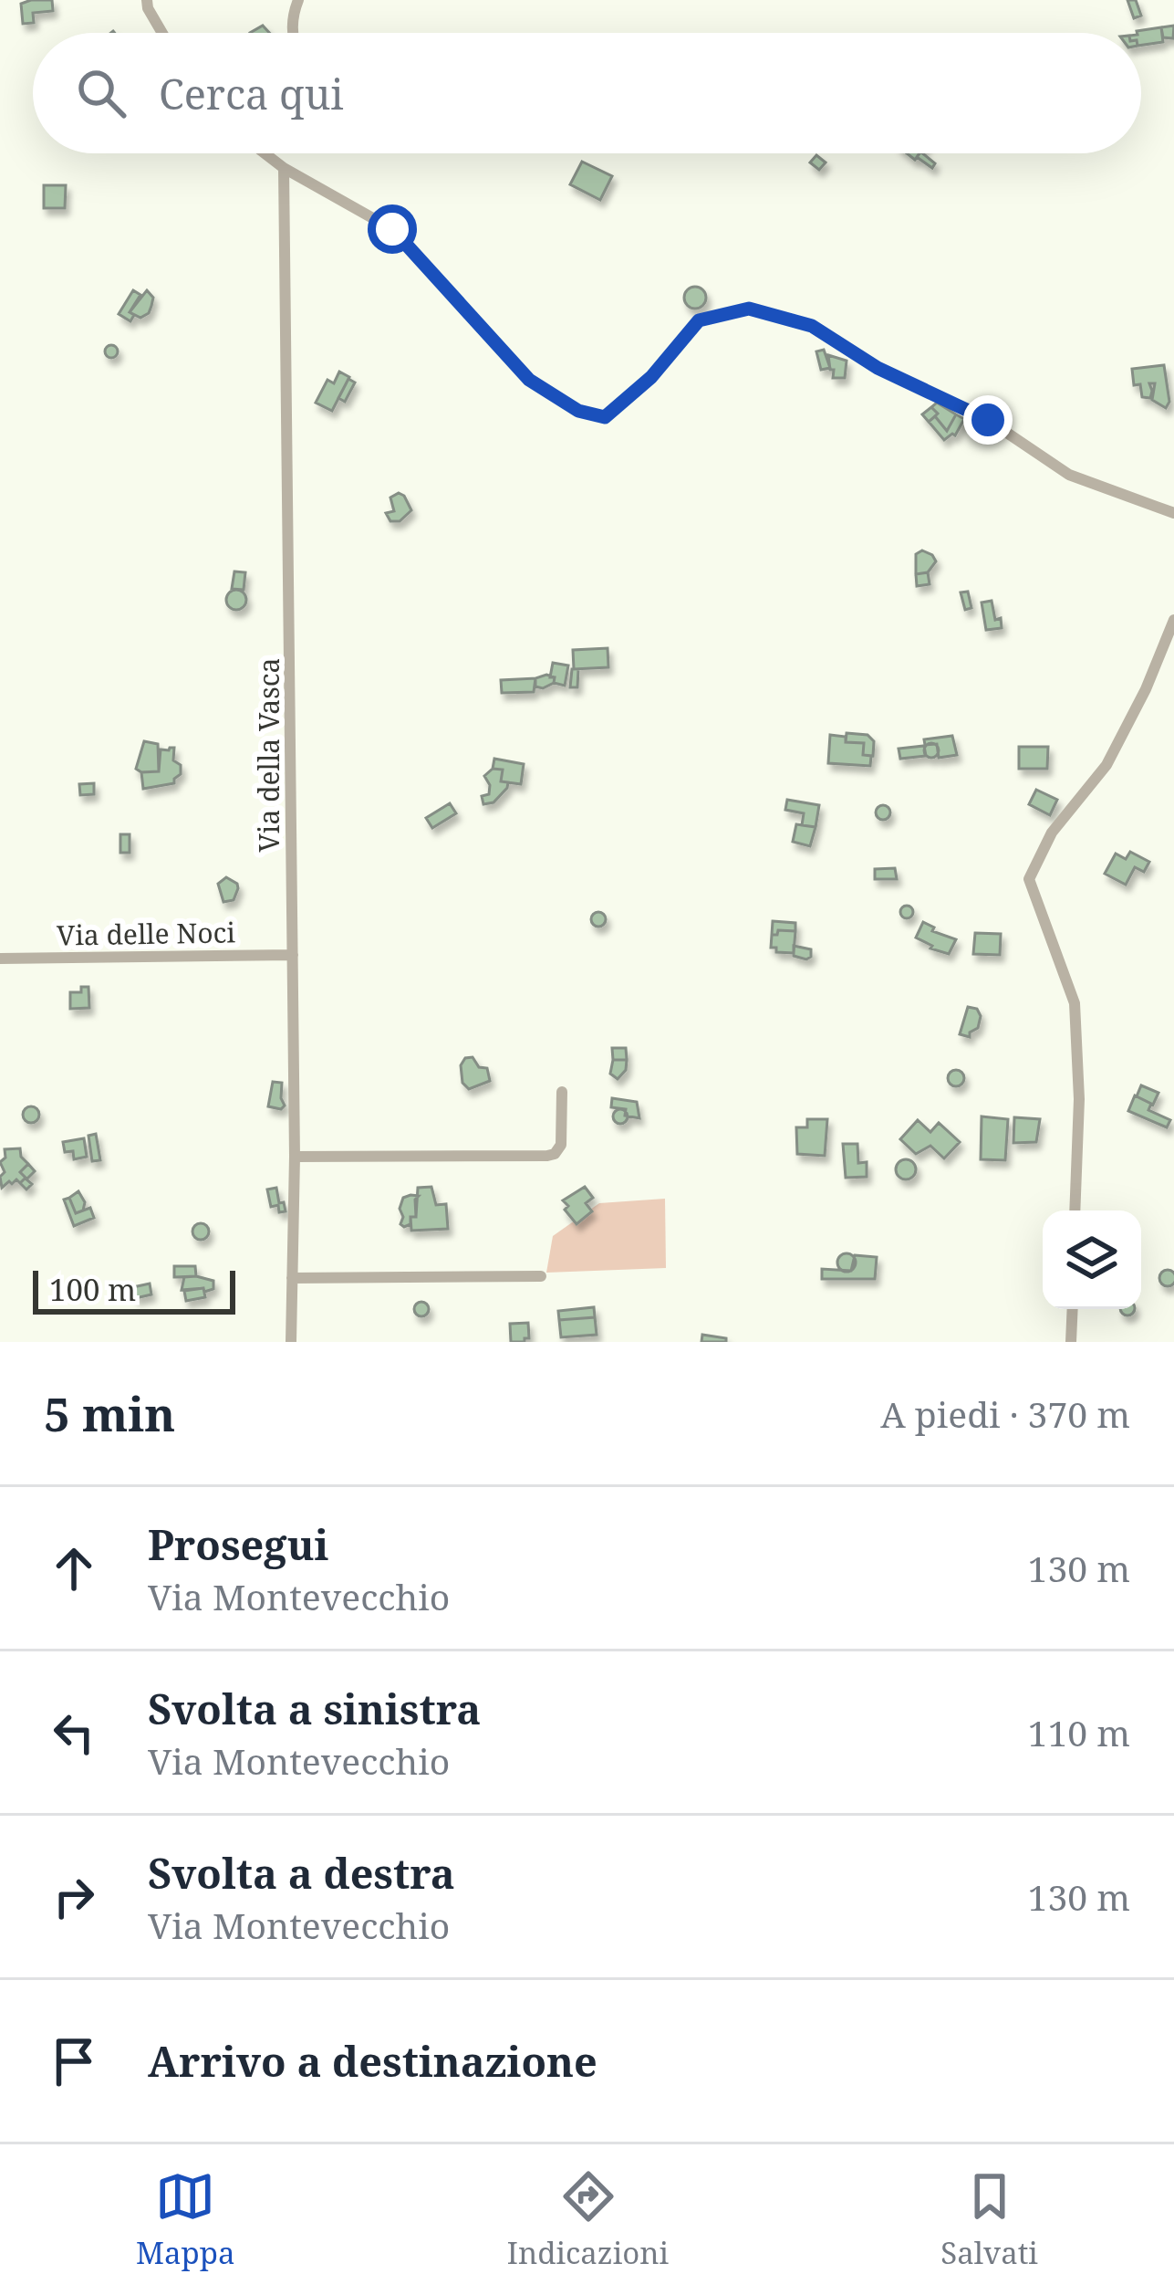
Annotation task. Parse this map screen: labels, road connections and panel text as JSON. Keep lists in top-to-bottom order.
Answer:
{
  "streets": {
    "street": ["Via della Vasca", "Via delle Noci"]
  },
  "crossings": [
    ["Via della Vasca", "Via delle Noci"]
  ],
  "scale_bar": "100 m",
  "page": {
    "search": "Cerca qui",
    "scale": "100 m",
    "heading": ["5 min", "A piedi · 370 m"],
    "list": [
      ["Prosegui", "Via Montevecchio", "130 m"],
      ["Svolta a sinistra", "Via Montevecchio", "110 m"],
      ["Svolta a destra", "Via Montevecchio", "130 m"],
      "Arrivo a destinazione"
    ],
    "nav": ["Mappa", "Indicazioni", "Salvati"]
  }
}
